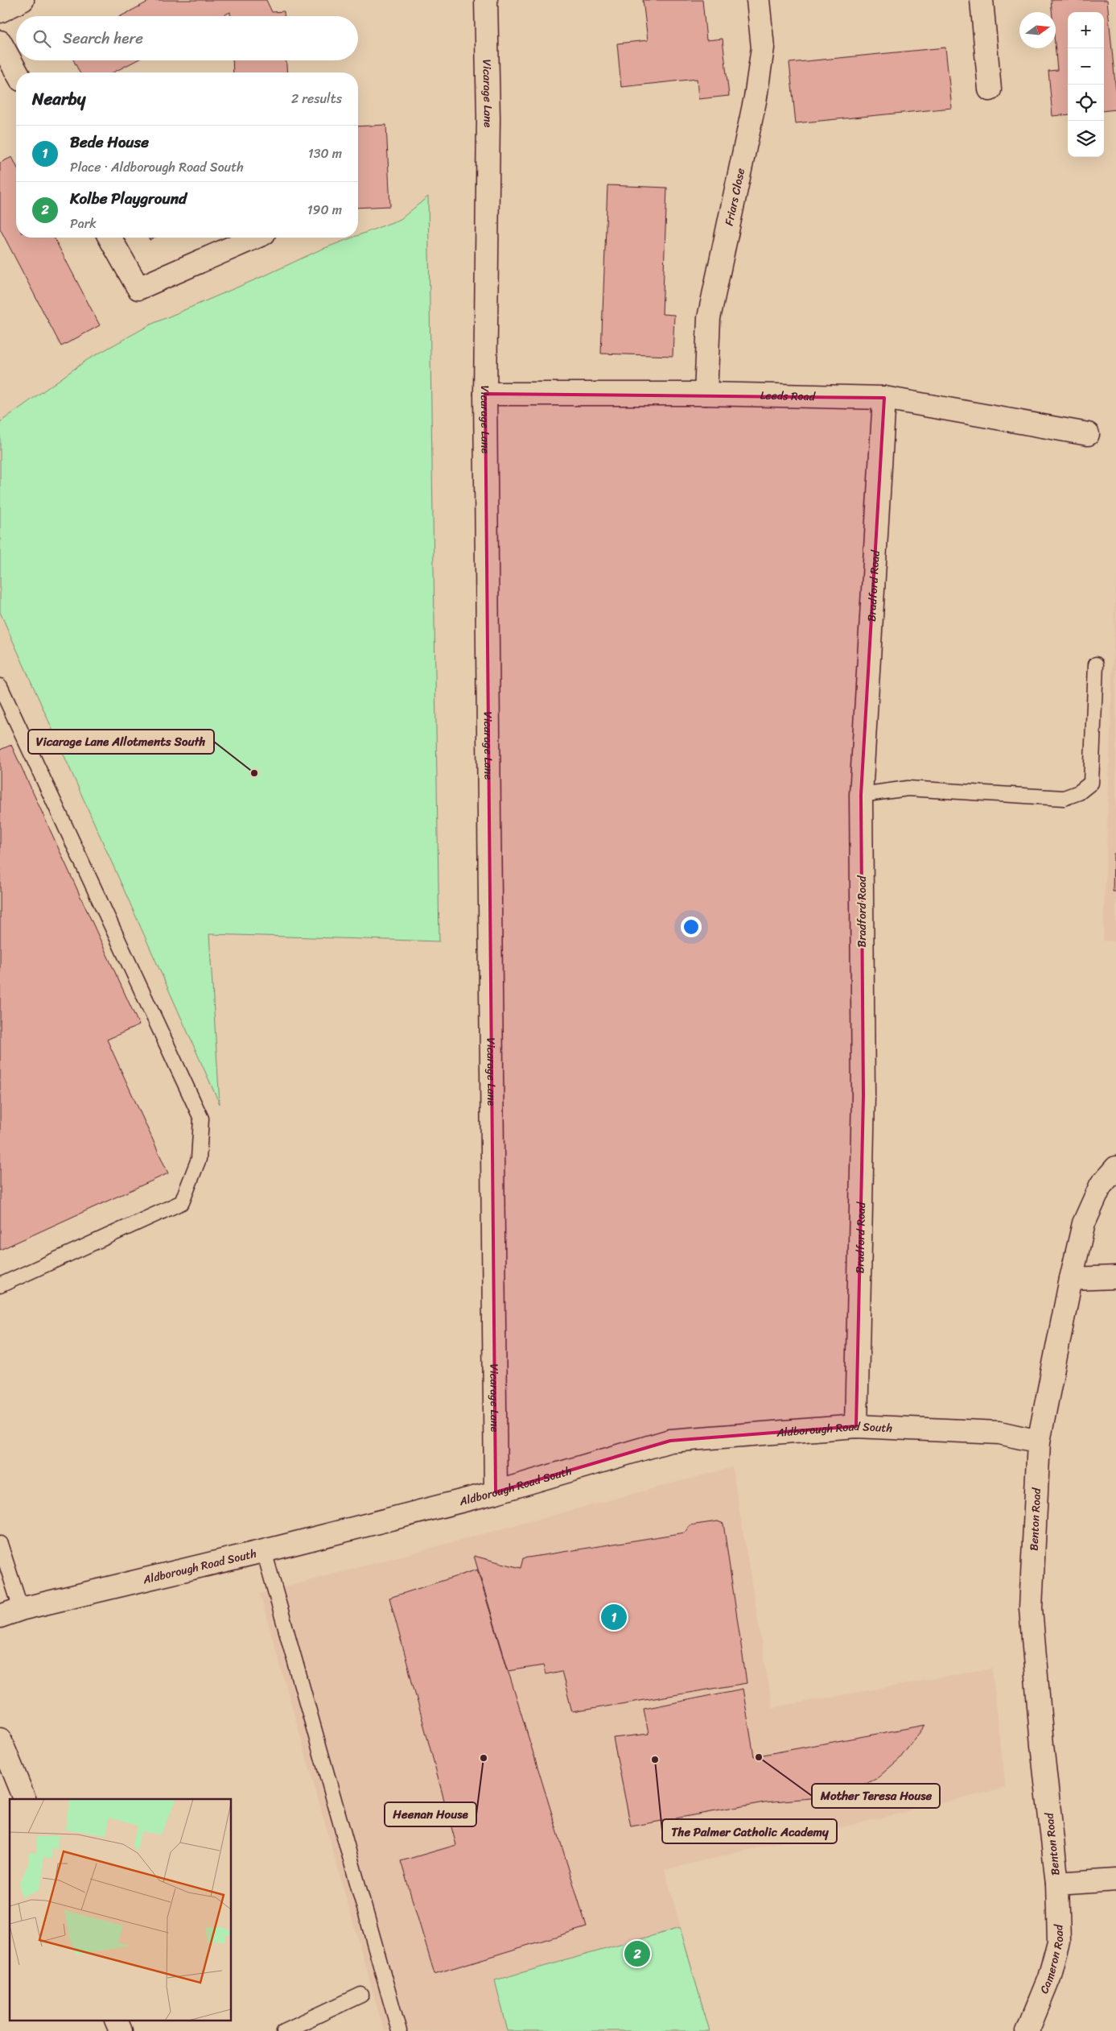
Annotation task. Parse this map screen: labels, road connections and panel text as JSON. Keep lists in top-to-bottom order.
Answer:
{
  "streets": {
    "street": [
      "Vicarage Lane",
      "Friars Close",
      "Leeds Road",
      "Bradford Road",
      "Aldborough Road South",
      "Benton Road",
      "Cameron Road"
    ]
  },
  "crossings": [
    ["Vicarage Lane", "Leeds Road"],
    ["Vicarage Lane", "Aldborough Road South"],
    ["Friars Close", "Leeds Road"],
    ["Leeds Road", "Bradford Road"],
    ["Bradford Road", "Aldborough Road South"],
    ["Aldborough Road South", "Benton Road"],
    ["Benton Road", "Cameron Road"]
  ],
  "places": [
    "Vicarage Lane Allotments South",
    "Mother Teresa House",
    "Heenan House",
    "The Palmer Catholic Academy"
  ],
  "north": "right",
  "page": {
    "map_buttons": ["+", "−"],
    "search": "Search here",
    "heading": ["Nearby", "2 results"],
    "list": [
      {
        "mark": "1",
        "name": "Bede House",
        "note": "Place · Aldborough Road South",
        "value": "130 m"
      },
      {
        "mark": "2",
        "name": "Kolbe Playground",
        "note": "Park",
        "value": "190 m"
      }
    ],
    "pins": ["1", "2"]
  }
}
